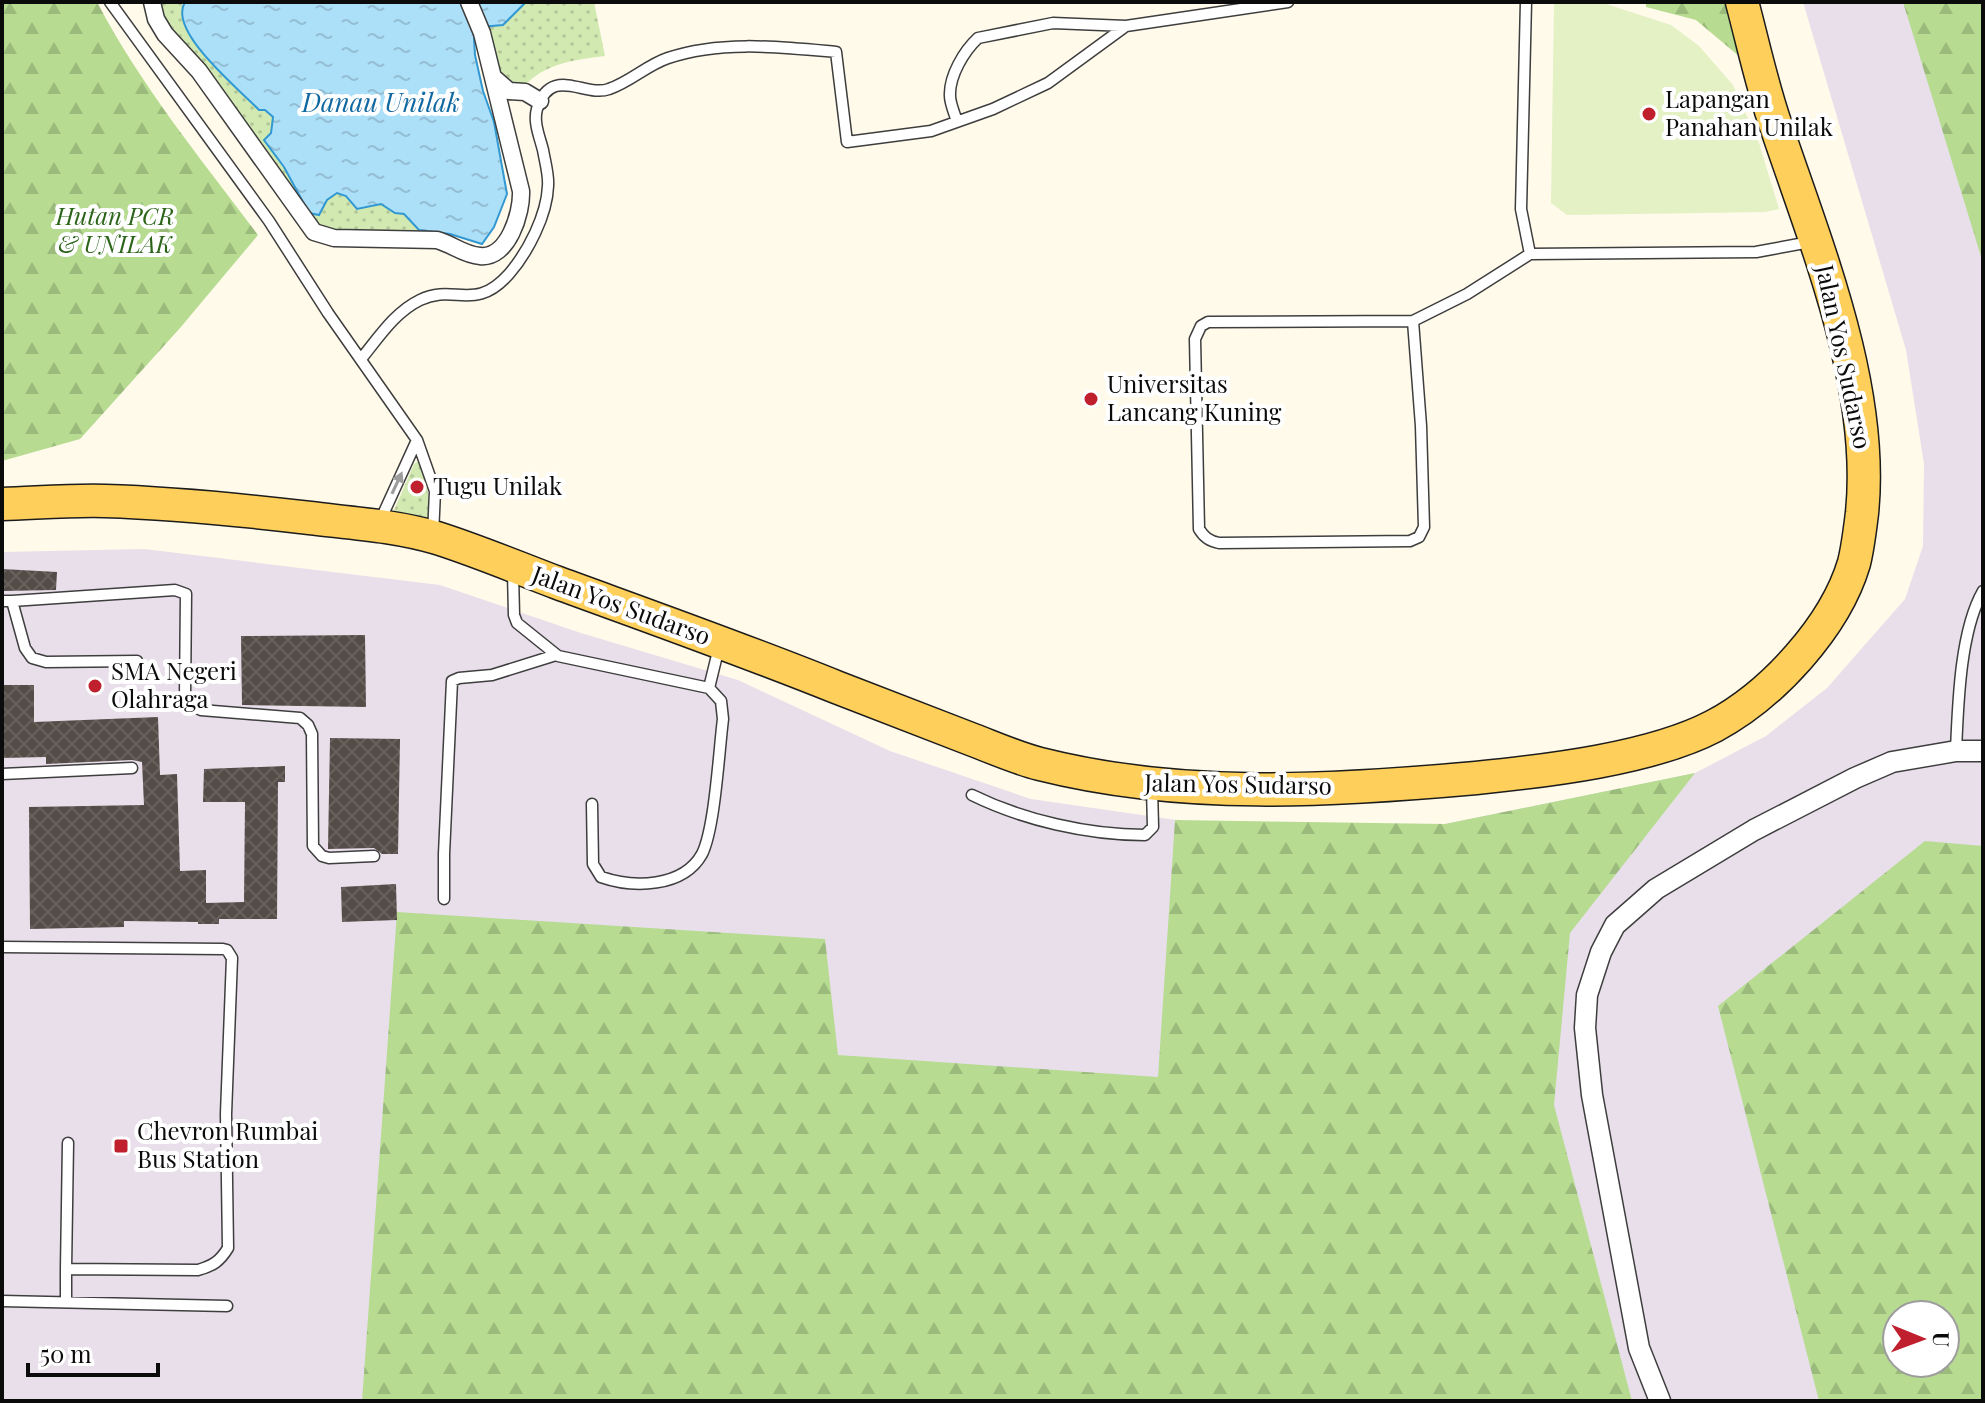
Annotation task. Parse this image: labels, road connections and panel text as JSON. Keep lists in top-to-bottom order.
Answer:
{
  "streets": {
    "main road": ["Jalan Yos Sudarso"]
  },
  "water": ["Danau Unilak"],
  "parks": ["Hutan PCR & UNILAK"],
  "places": {
    "other": [
      "Lapangan Panahan Unilak",
      "Universitas Lancang Kuning",
      "Tugu Unilak",
      "SMA Negeri Olahraga"
    ],
    "transit": ["Chevron Rumbai Bus Station"]
  },
  "scale_bar": "50 m",
  "north": "right"
}
